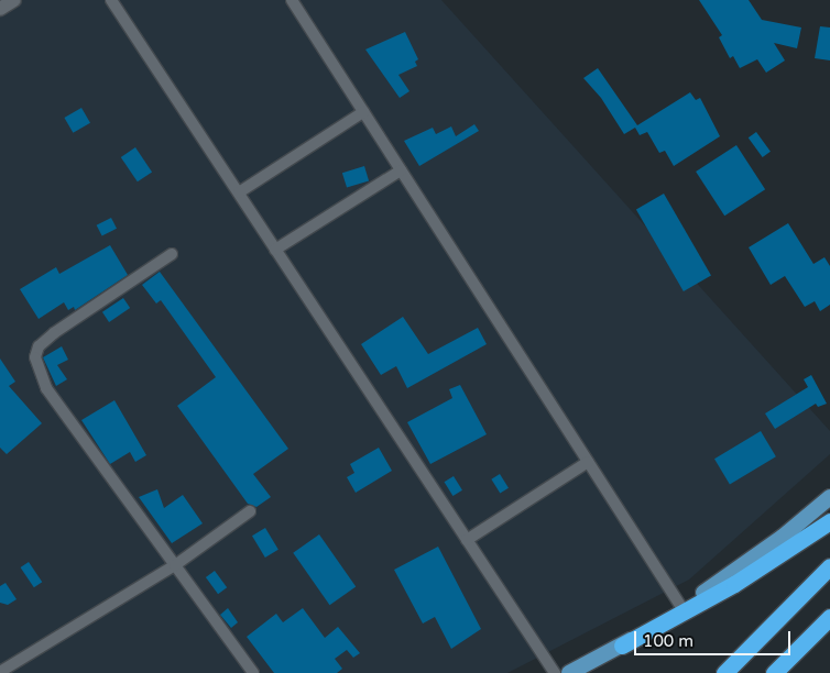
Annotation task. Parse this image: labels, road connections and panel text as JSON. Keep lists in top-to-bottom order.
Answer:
{
  "scale_bar": "100 m"
}
